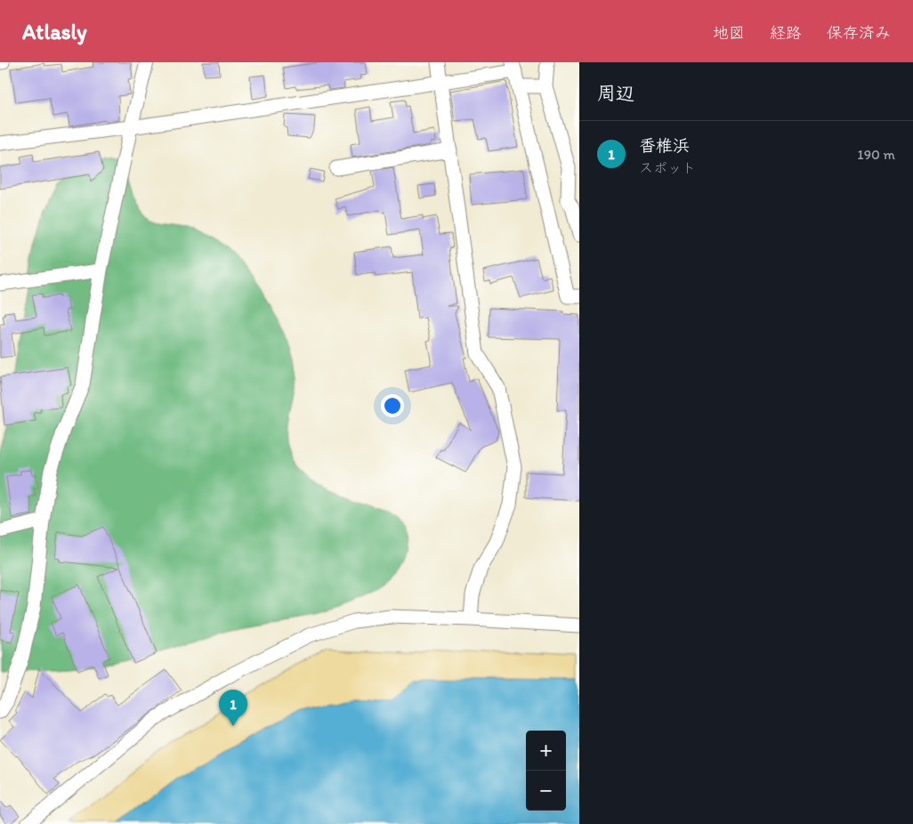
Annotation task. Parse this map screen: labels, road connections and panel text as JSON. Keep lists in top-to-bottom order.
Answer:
{
  "page": {
    "header": "Atlasly",
    "nav": ["地図", "経路", "保存済み"],
    "heading": "周辺",
    "list": [
      {
        "mark": "1",
        "name": "香椎浜",
        "note": "スポット",
        "value": "190 m"
      }
    ],
    "pins": "1",
    "map_buttons": ["+", "−"]
  }
}
